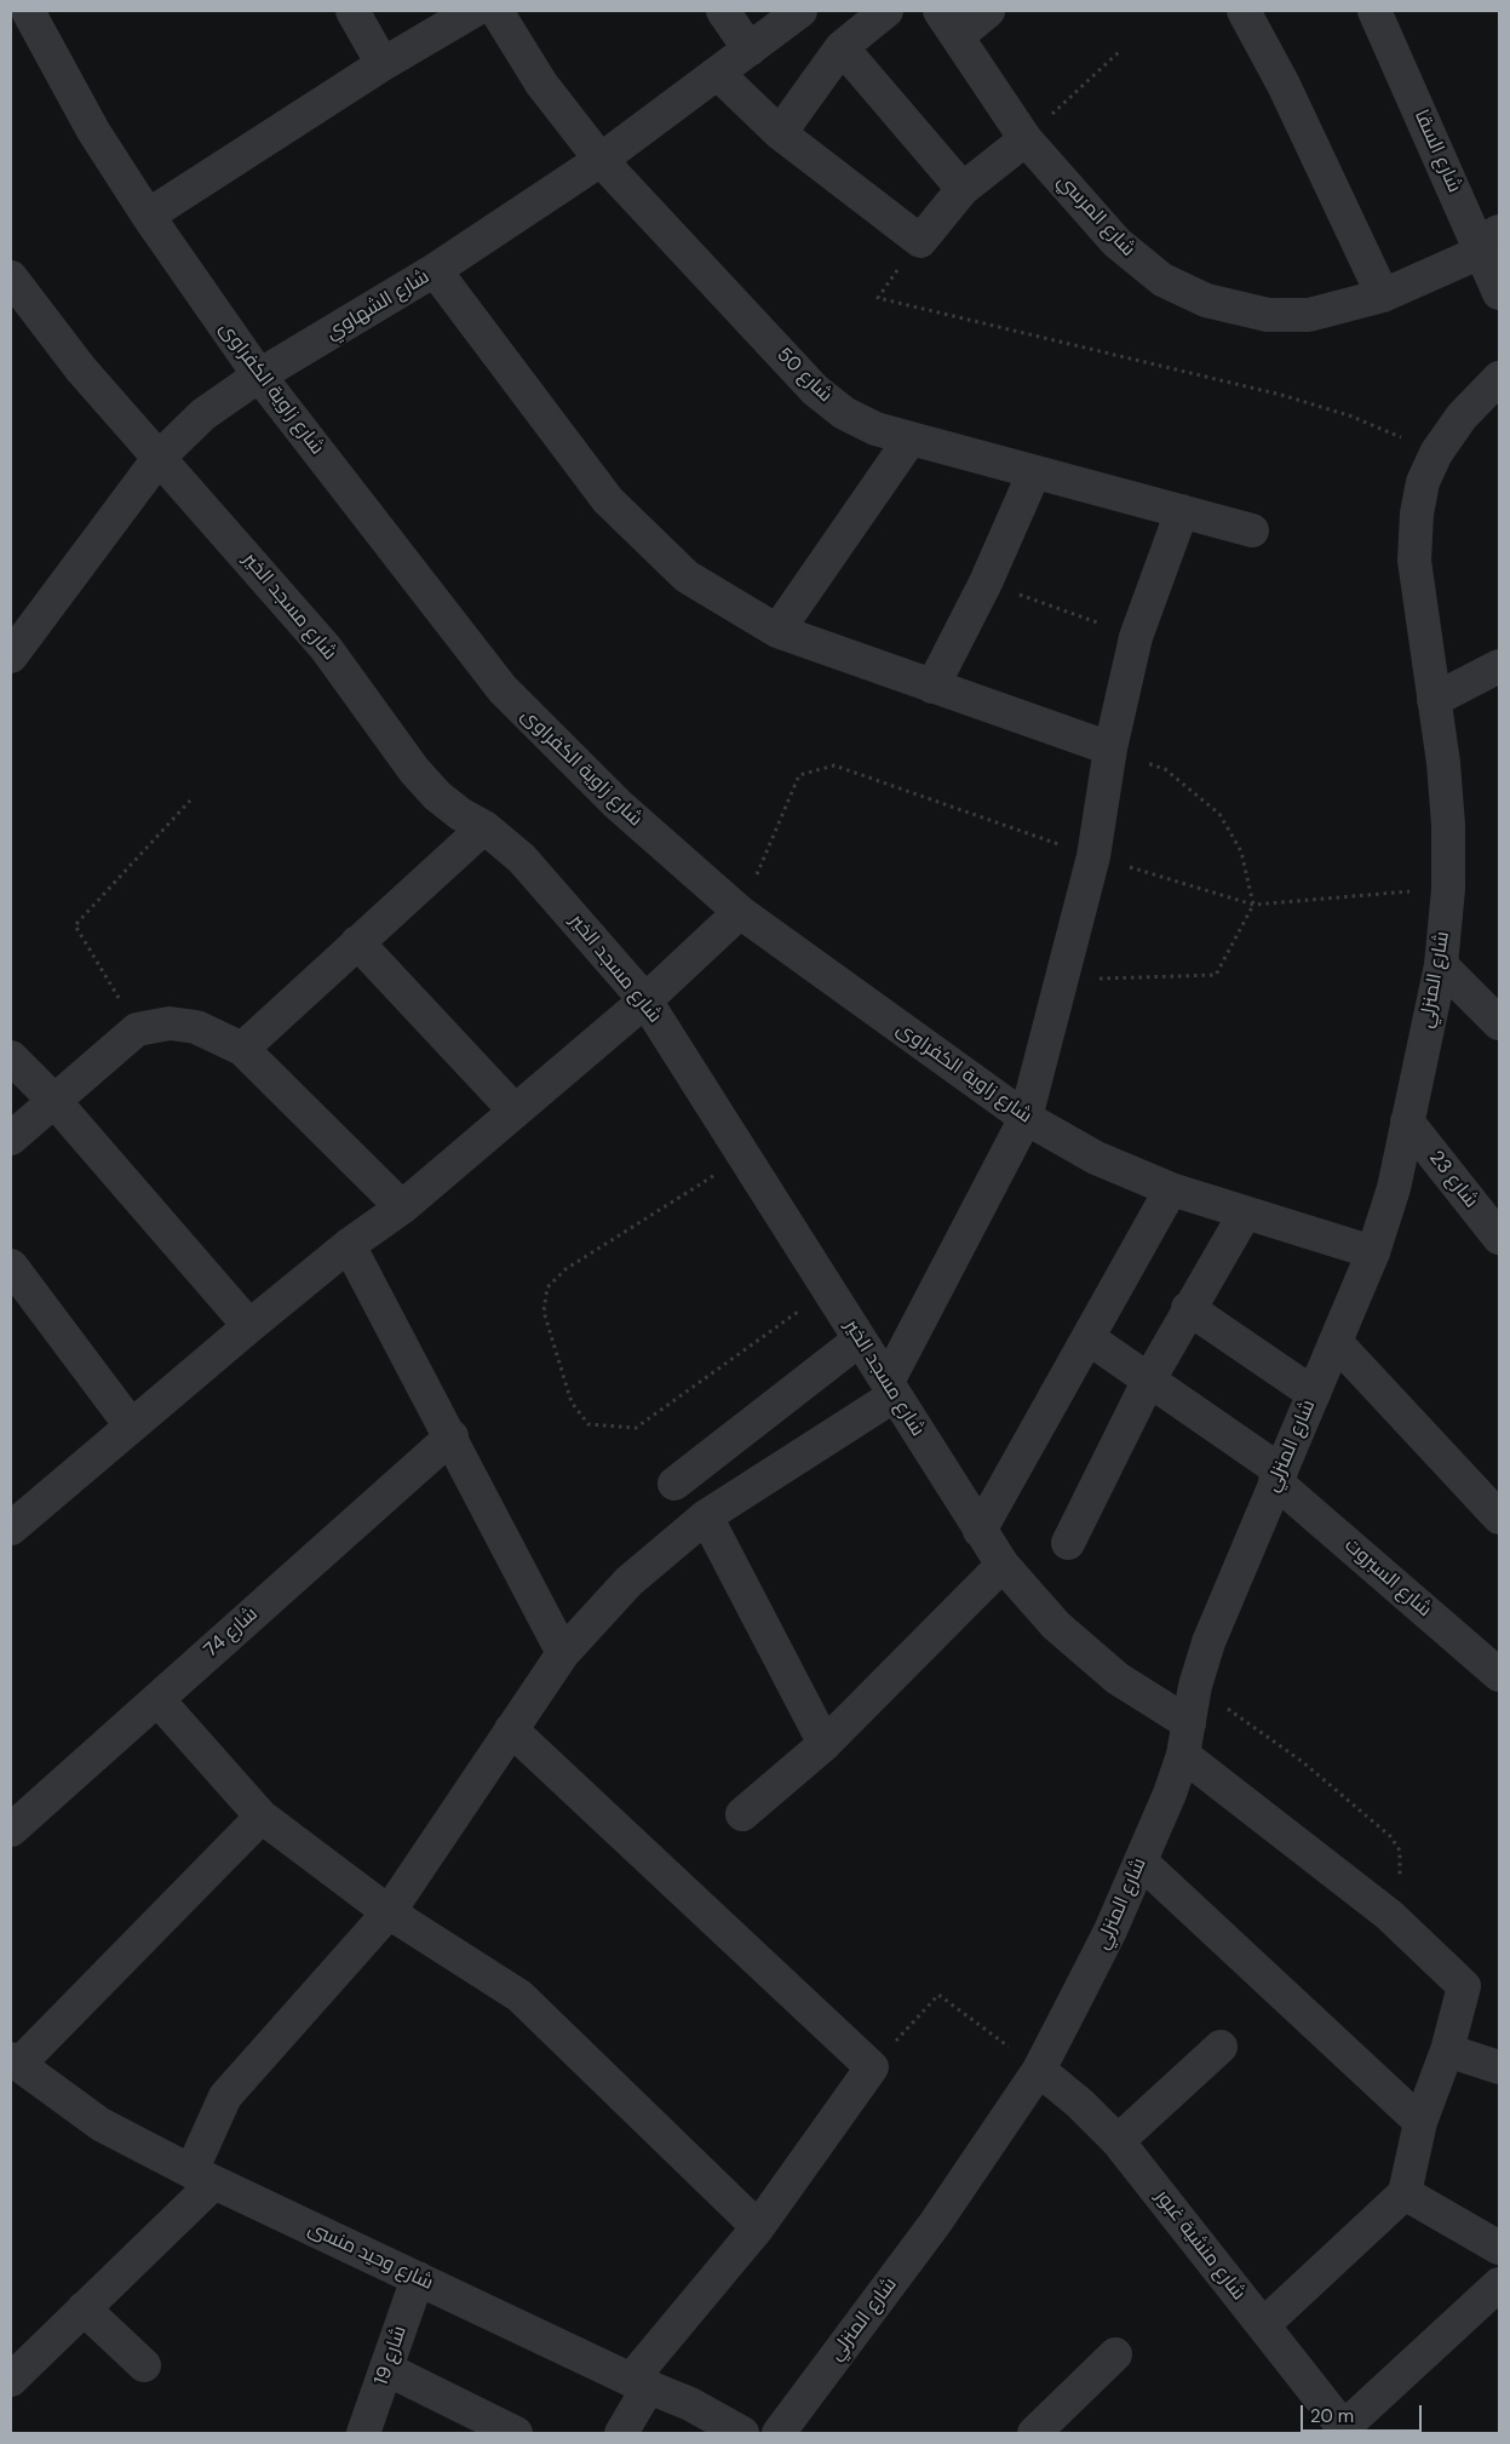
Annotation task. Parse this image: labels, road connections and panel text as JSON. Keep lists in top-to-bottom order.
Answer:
{
  "streets": {
    "street": [
      "شارع السقا",
      "شارع المرسي",
      "شارع الشهاوي",
      "شارع 50",
      "شارع زاوية الكفراوى",
      "شارع مسجد الخير",
      "شارع المنزلي",
      "شارع 23",
      "شارع السبروت",
      "شارع 74",
      "شارع منشية غبور",
      "شارع وحيد منسى",
      "شارع 19"
    ]
  },
  "crossings": [
    ["شارع السقا", "شارع المرسي"],
    ["شارع الشهاوي", "شارع 50"],
    ["شارع الشهاوي", "شارع زاوية الكفراوى"],
    ["شارع الشهاوي", "شارع مسجد الخير"],
    ["شارع زاوية الكفراوى", "شارع المنزلي"],
    ["شارع مسجد الخير", "شارع المنزلي"],
    ["شارع المنزلي", "شارع 23"],
    ["شارع المنزلي", "شارع السبروت"],
    ["شارع المنزلي", "شارع منشية غبور"],
    ["شارع وحيد منسى", "شارع 19"]
  ],
  "scale_bar": "20 m"
}
